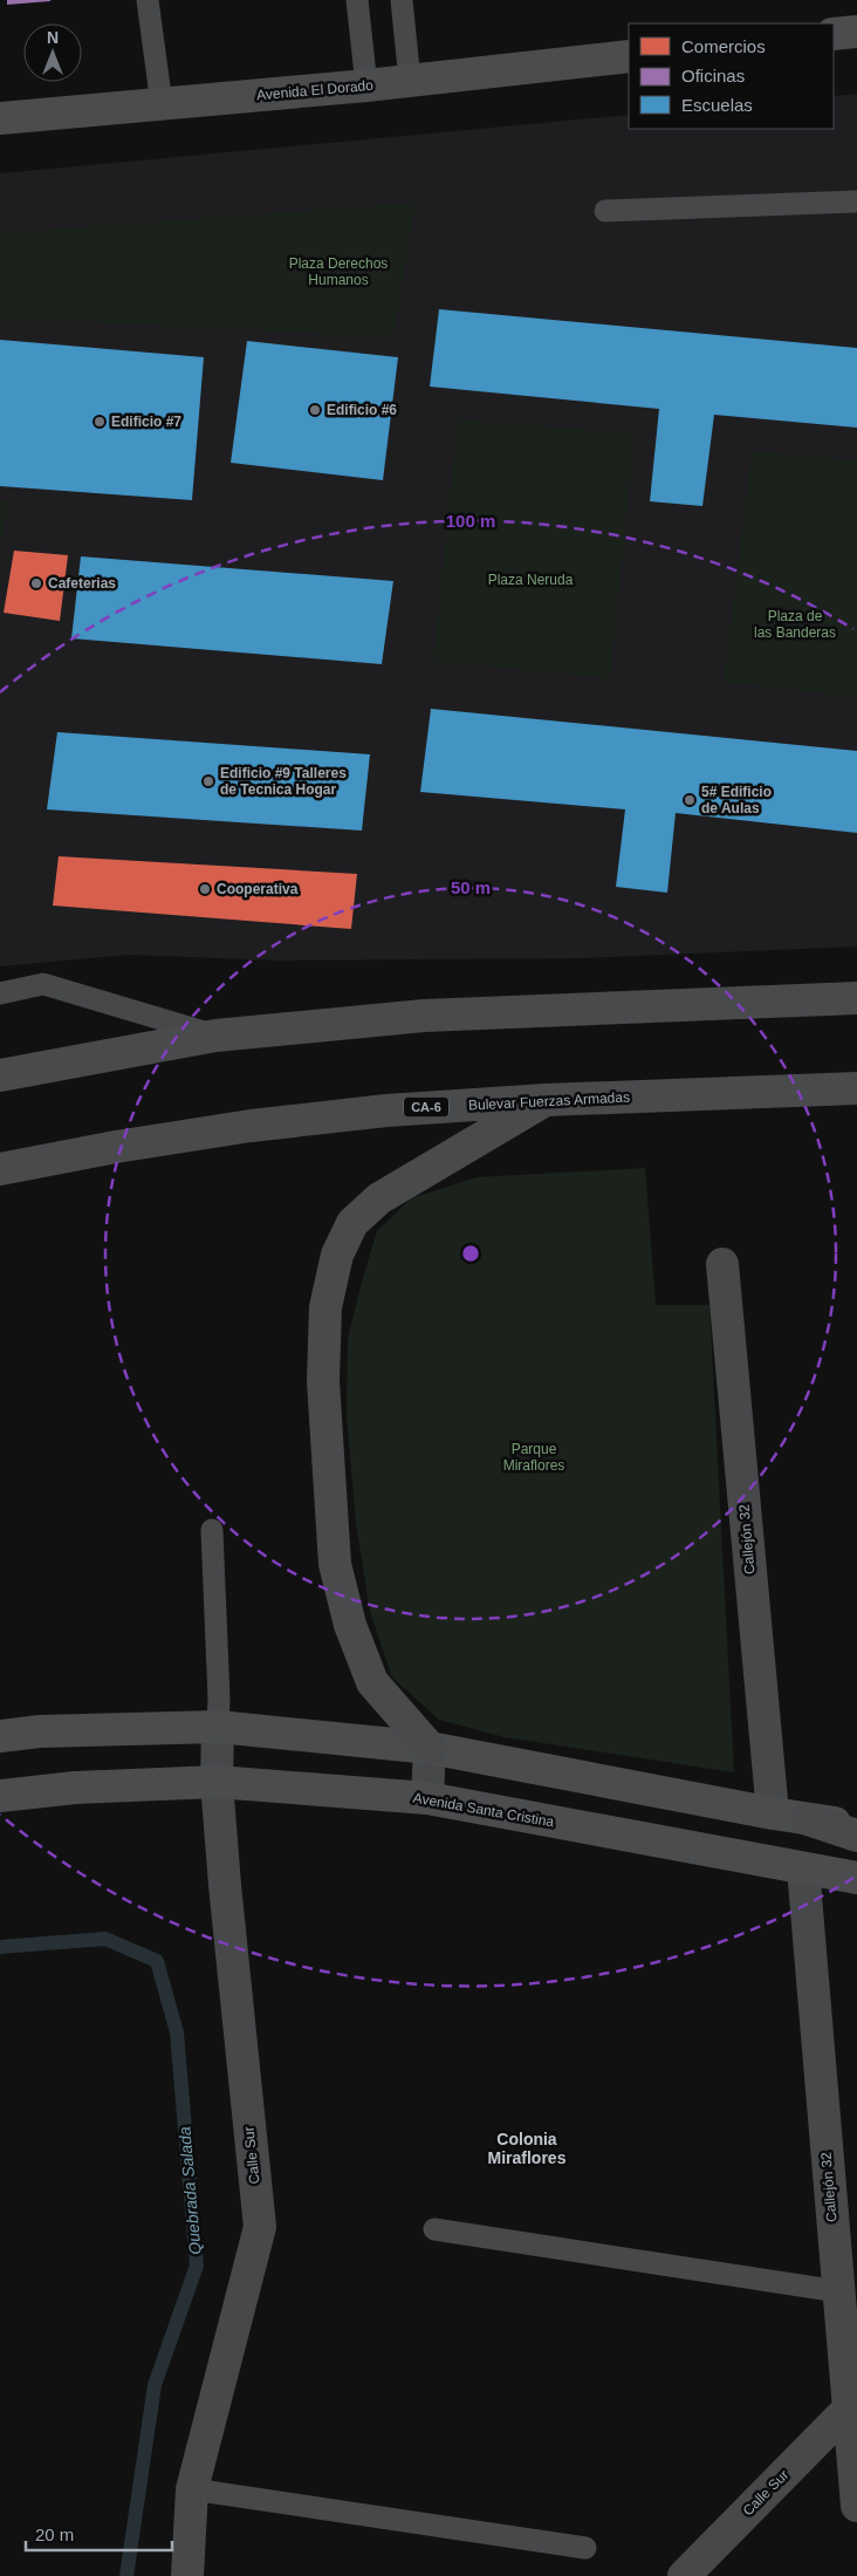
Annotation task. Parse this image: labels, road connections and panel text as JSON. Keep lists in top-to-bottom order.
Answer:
{
  "streets": {
    "main road": ["Bulevar Fuerzas Armadas", "CA-6"],
    "street": [
      "Avenida El Dorado",
      "Callejón 32",
      "Avenida Santa Cristina",
      "Calle Sur"
    ]
  },
  "crossings": [
    ["Callejón 32", "Avenida Santa Cristina"],
    ["Callejón 32", "Calle Sur"],
    ["Avenida Santa Cristina", "Calle Sur"]
  ],
  "districts": ["Colonia Miraflores"],
  "water": ["Quebrada Salada"],
  "parks": [
    "Plaza Derechos Humanos",
    "Plaza Neruda",
    "Plaza de las Banderas",
    "Parque Miraflores"
  ],
  "places": [
    "Edificio #6",
    "Edificio #7",
    "Cafeterias",
    "Edificio #9 Talleres de Tecnica Hogar",
    "5# Edificio de Aulas",
    "Cooperativa"
  ],
  "legend": ["Comercios", "Oficinas", "Escuelas"],
  "scale_bar": "20 m",
  "north": "top",
  "rings": ["100 m", "50 m"]
}
